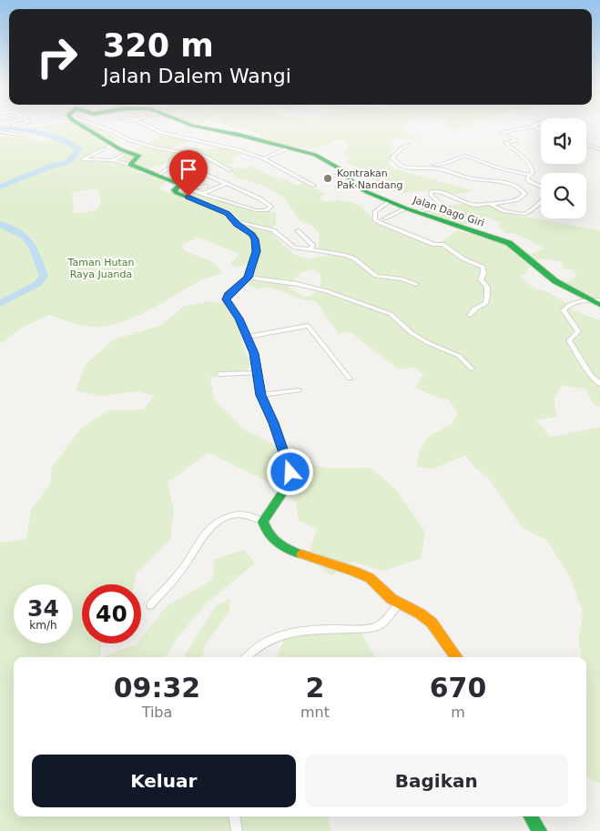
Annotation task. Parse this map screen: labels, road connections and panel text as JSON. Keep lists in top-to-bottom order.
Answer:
{
  "streets": {
    "street": ["Jalan Dago Giri"]
  },
  "parks": ["Taman Hutan Raya Juanda"],
  "places": ["Kontrakan Pak Nandang"],
  "page": {
    "turn": ["320 m", "Jalan Dalem Wangi"],
    "speed": "34 km/h",
    "limit": "40",
    "eta": [
      "09:32",
      "Tiba",
      "2",
      "mnt",
      "670",
      "m"
    ],
    "buttons": ["Keluar", "Bagikan"]
  }
}
